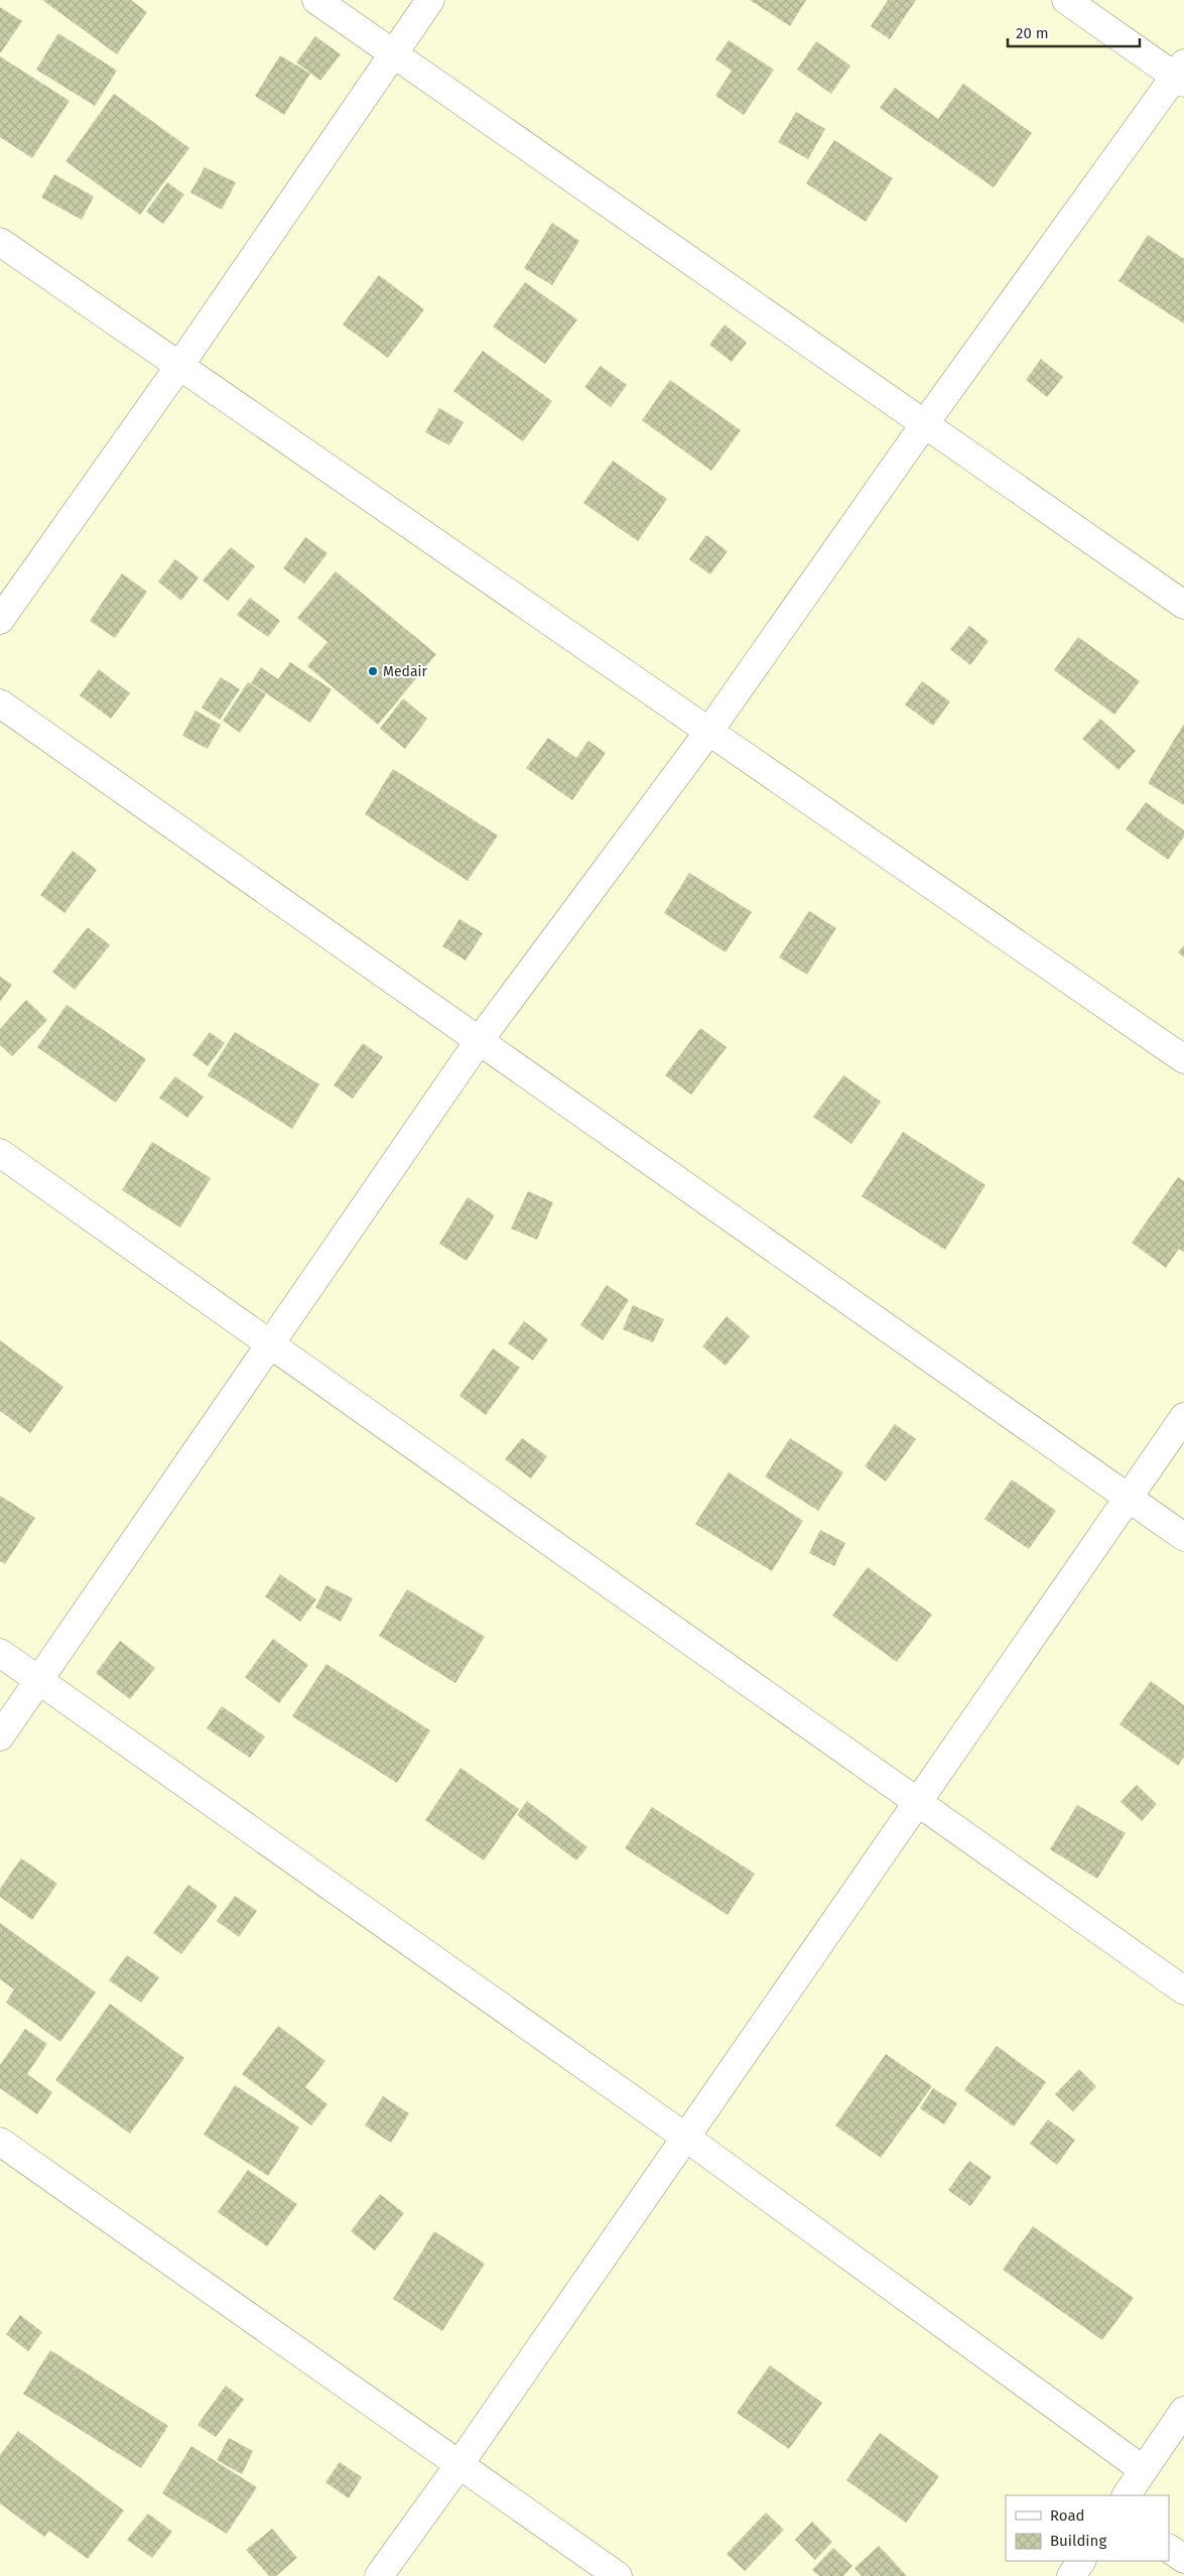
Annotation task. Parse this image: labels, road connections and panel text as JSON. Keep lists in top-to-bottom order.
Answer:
{
  "places": ["Medair"],
  "legend": ["Road", "Building"],
  "scale_bar": "20 m"
}
